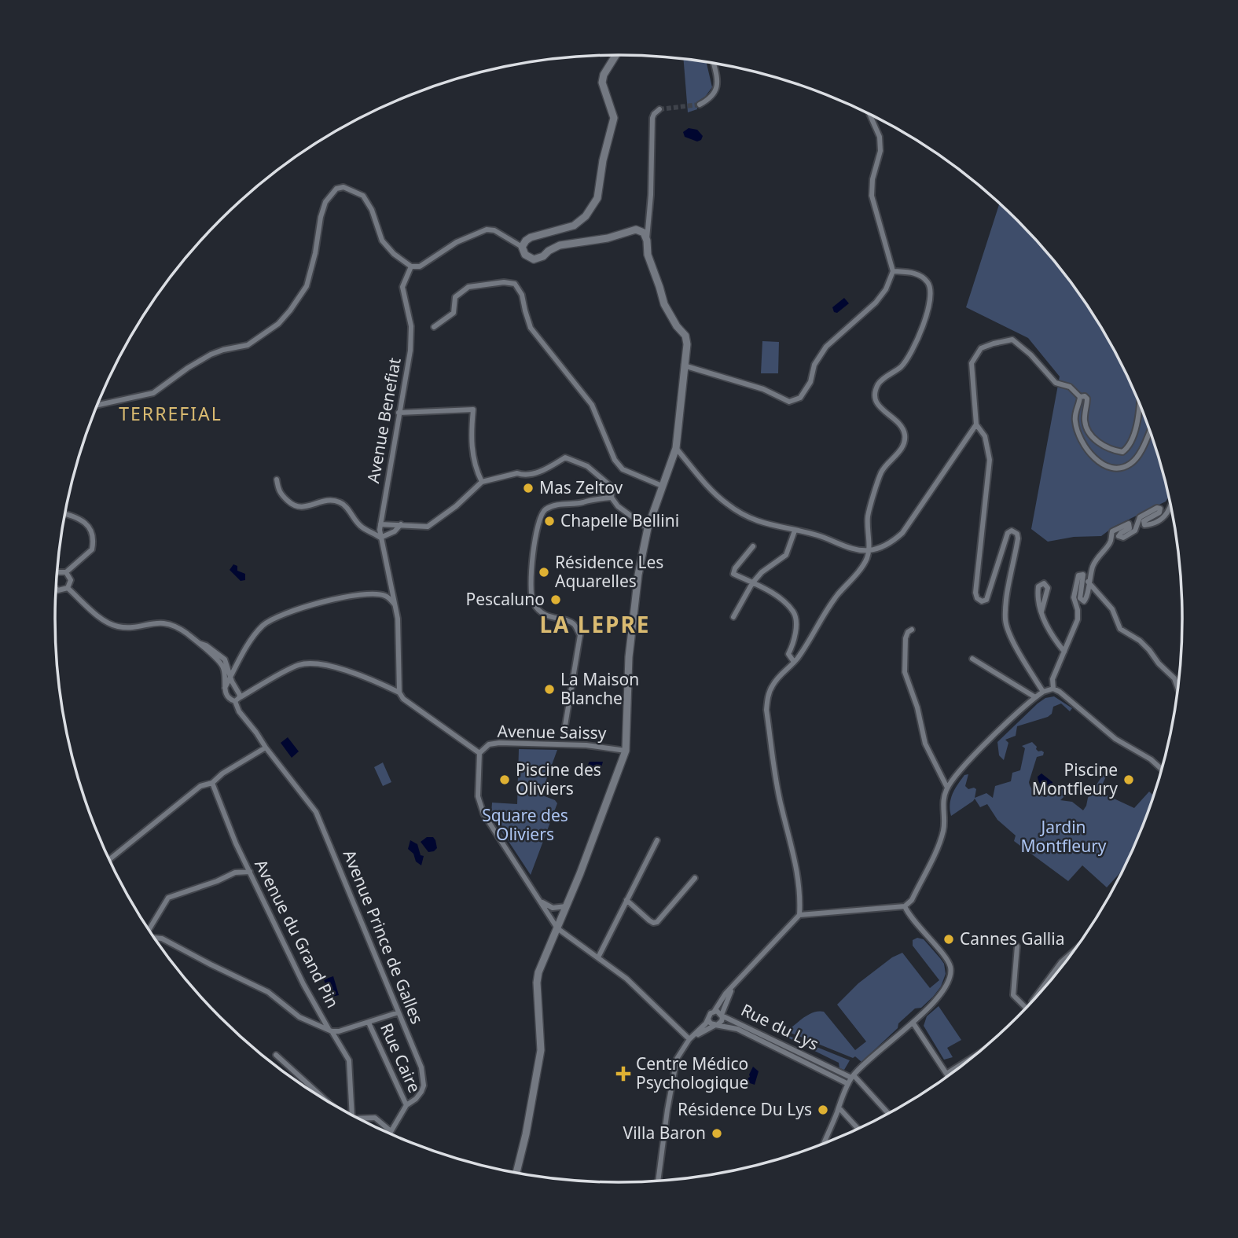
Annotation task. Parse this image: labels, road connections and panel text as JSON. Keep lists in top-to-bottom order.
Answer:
{
  "streets": {
    "street": [
      "Avenue Benefiat",
      "Avenue Saissy",
      "Avenue du Grand Pin",
      "Avenue Prince de Galles",
      "Rue du Lys",
      "Rue Caire"
    ]
  },
  "crossings": [
    ["Avenue du Grand Pin", "Avenue Prince de Galles"],
    ["Avenue du Grand Pin", "Rue Caire"],
    ["Avenue Prince de Galles", "Rue Caire"]
  ],
  "districts": ["TERREFIAL", "LA LEPRE"],
  "parks": ["Square des Oliviers", "Jardin Montfleury"],
  "places": {
    "other": [
      "Mas Zeltov",
      "Chapelle Bellini",
      "Résidence Les Aquarelles",
      "Pescaluno",
      "La Maison Blanche",
      "Piscine des Oliviers",
      "Piscine Montfleury",
      "Cannes Gallia",
      "Résidence Du Lys",
      "Villa Baron"
    ],
    "health": ["Centre Médico Psychologique"]
  }
}
